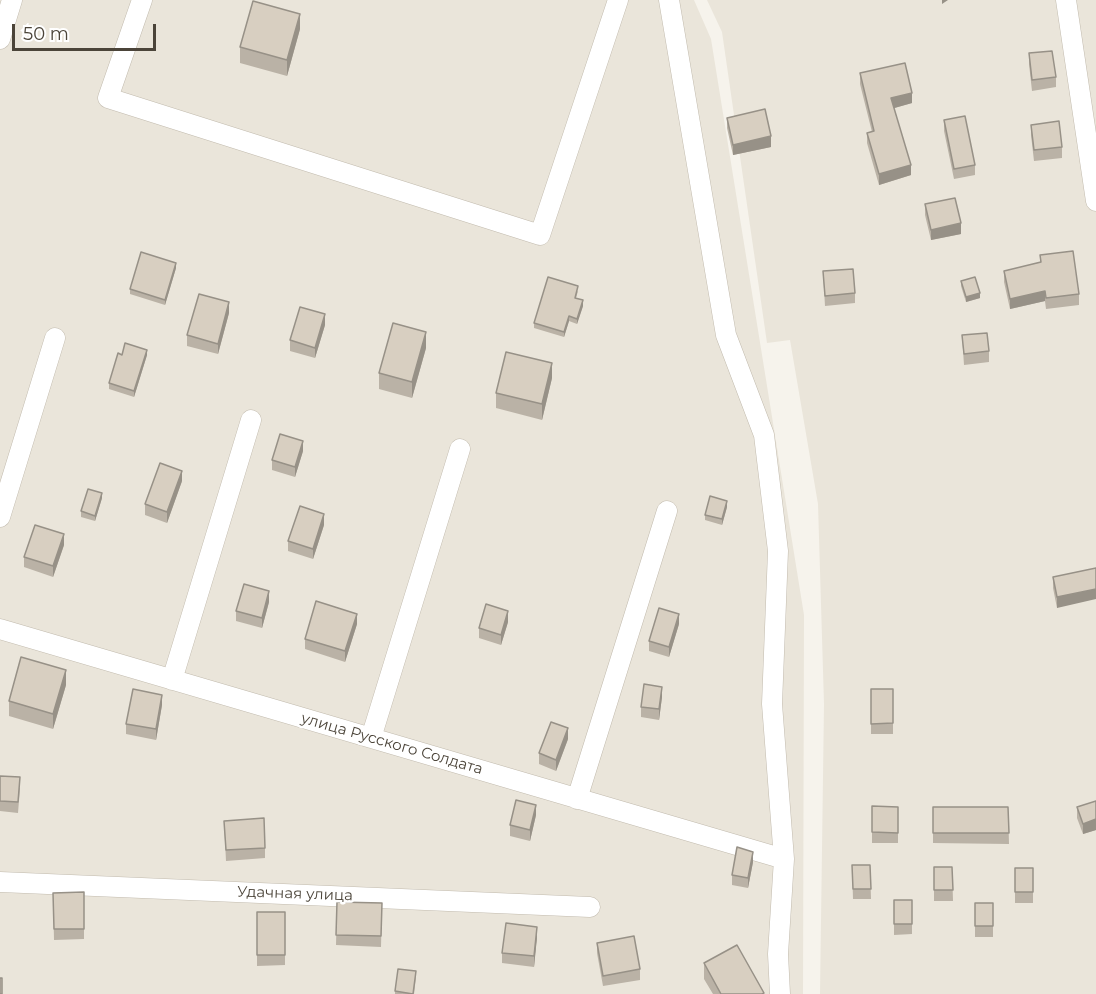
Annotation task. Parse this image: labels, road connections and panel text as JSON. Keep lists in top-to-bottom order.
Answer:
{
  "streets": {
    "street": ["улица Русского Солдата", "Удачная улица"]
  },
  "scale_bar": "50 m"
}
